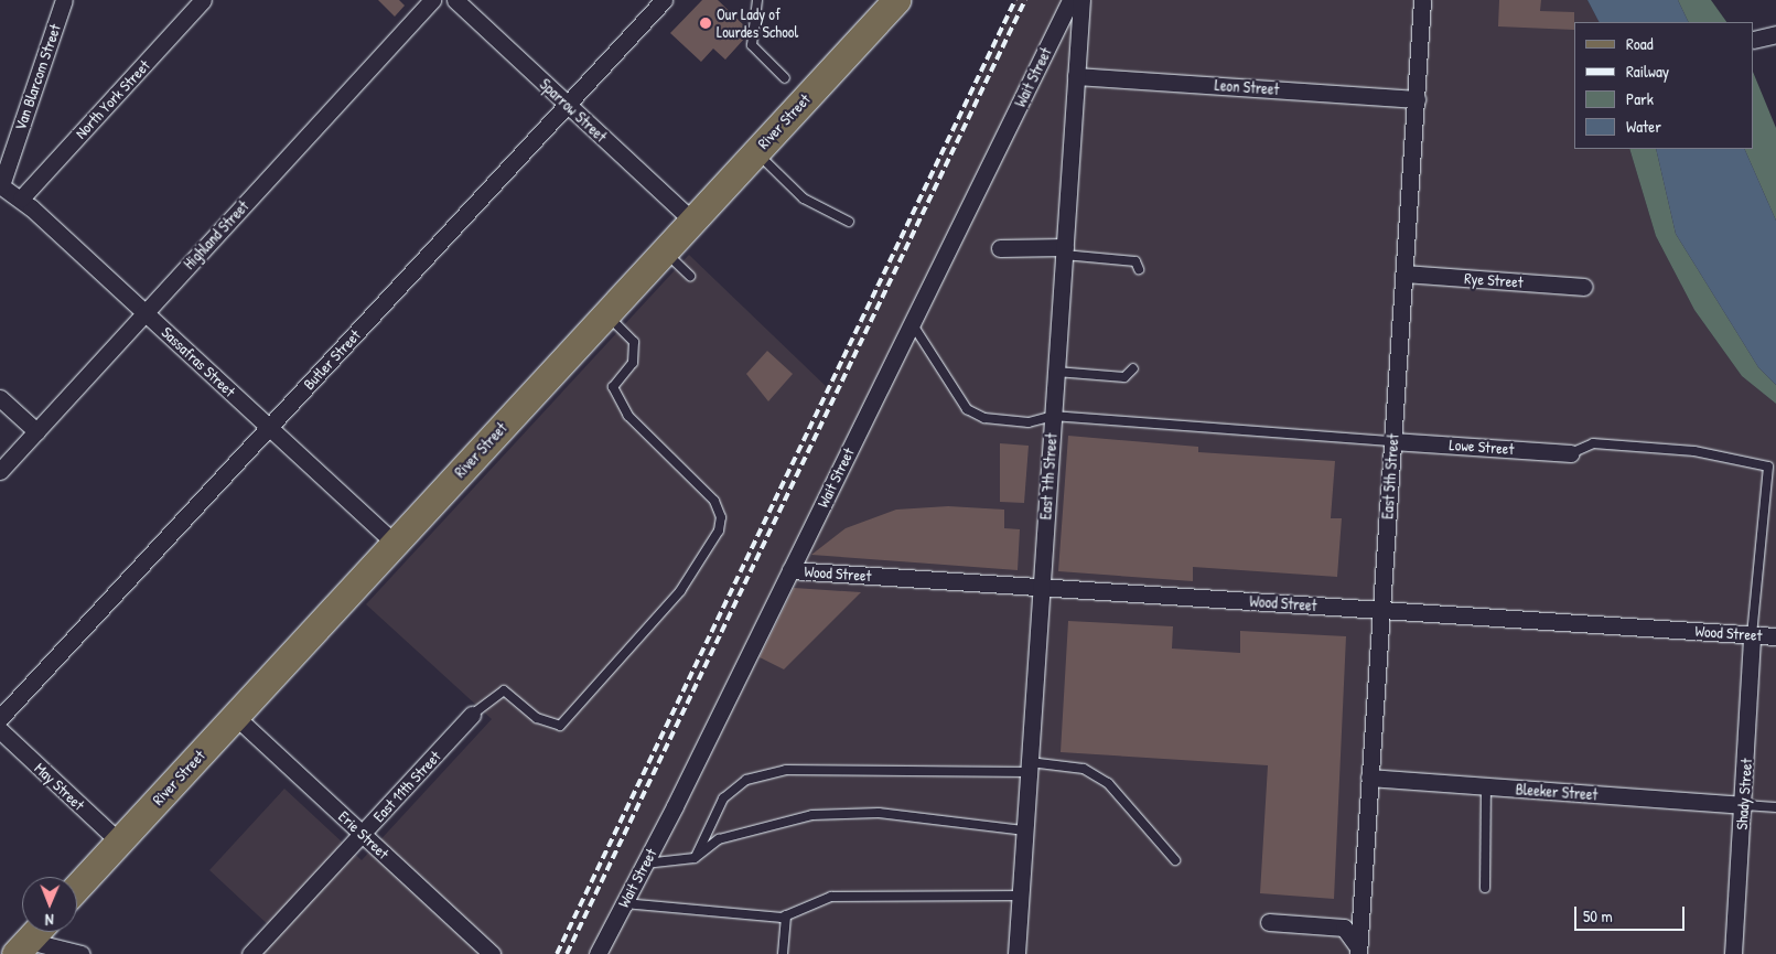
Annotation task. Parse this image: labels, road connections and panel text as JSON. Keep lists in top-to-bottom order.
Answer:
{
  "streets": {
    "main road": ["River Street"],
    "street": [
      "Van Blarcom Street",
      "Wait Street",
      "Leon Street",
      "North York Street",
      "Sparrow Street",
      "Highland Street",
      "Rye Street",
      "Butler Street",
      "Sassafras Street",
      "Lowe Street",
      "East 7th Street",
      "East 5th Street",
      "Wood Street",
      "May Street",
      "East 11th Street",
      "Bleeker Street",
      "Shady Street",
      "Erie Street"
    ]
  },
  "crossings": [
    ["Van Blarcom Street", "Sassafras Street"],
    ["Wait Street", "Wood Street"],
    ["Leon Street", "East 7th Street"],
    ["Leon Street", "East 5th Street"],
    ["North York Street", "Sassafras Street"],
    ["Sparrow Street", "River Street"],
    ["Sparrow Street", "Butler Street"],
    ["River Street", "Sassafras Street"],
    ["River Street", "May Street"],
    ["River Street", "Erie Street"],
    ["Highland Street", "Sassafras Street"],
    ["Rye Street", "East 5th Street"],
    ["Butler Street", "Sassafras Street"],
    ["Lowe Street", "East 5th Street"],
    ["East 7th Street", "Wood Street"],
    ["East 5th Street", "Wood Street"],
    ["East 5th Street", "Bleeker Street"],
    ["Wood Street", "Shady Street"],
    ["East 11th Street", "Erie Street"],
    ["Bleeker Street", "Shady Street"]
  ],
  "places": ["Our Lady of Lourdes School"],
  "legend": [
    "Road",
    "Railway",
    "Park",
    "Water"
  ],
  "scale_bar": "50 m",
  "north": "bottom"
}
